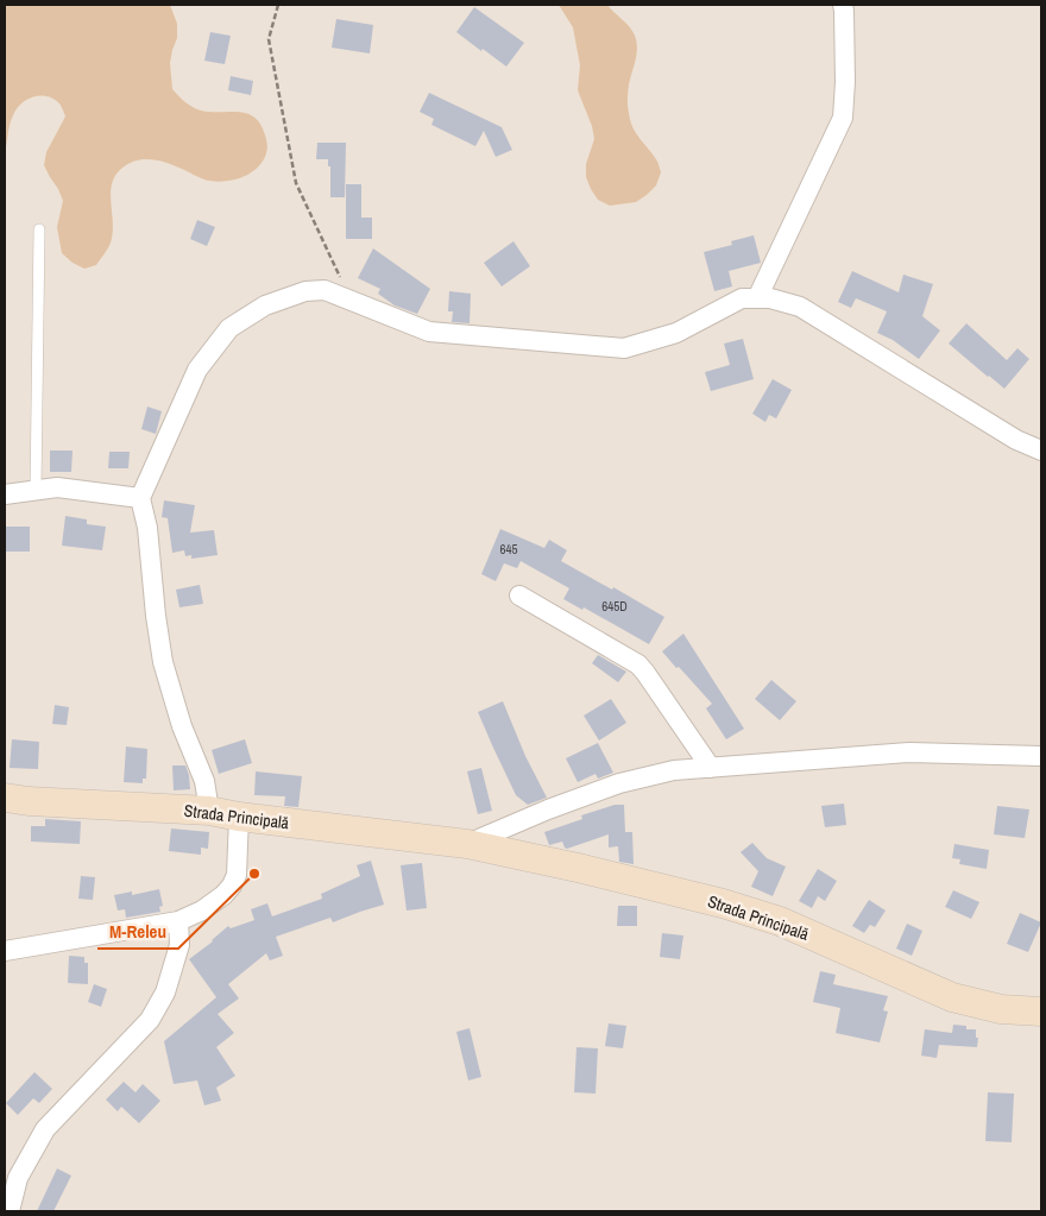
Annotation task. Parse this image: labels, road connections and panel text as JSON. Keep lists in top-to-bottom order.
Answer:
{
  "streets": {
    "street": ["Strada Principală"]
  },
  "places": ["M-Releu"],
  "house_numbers": ["645", "645D"]
}
